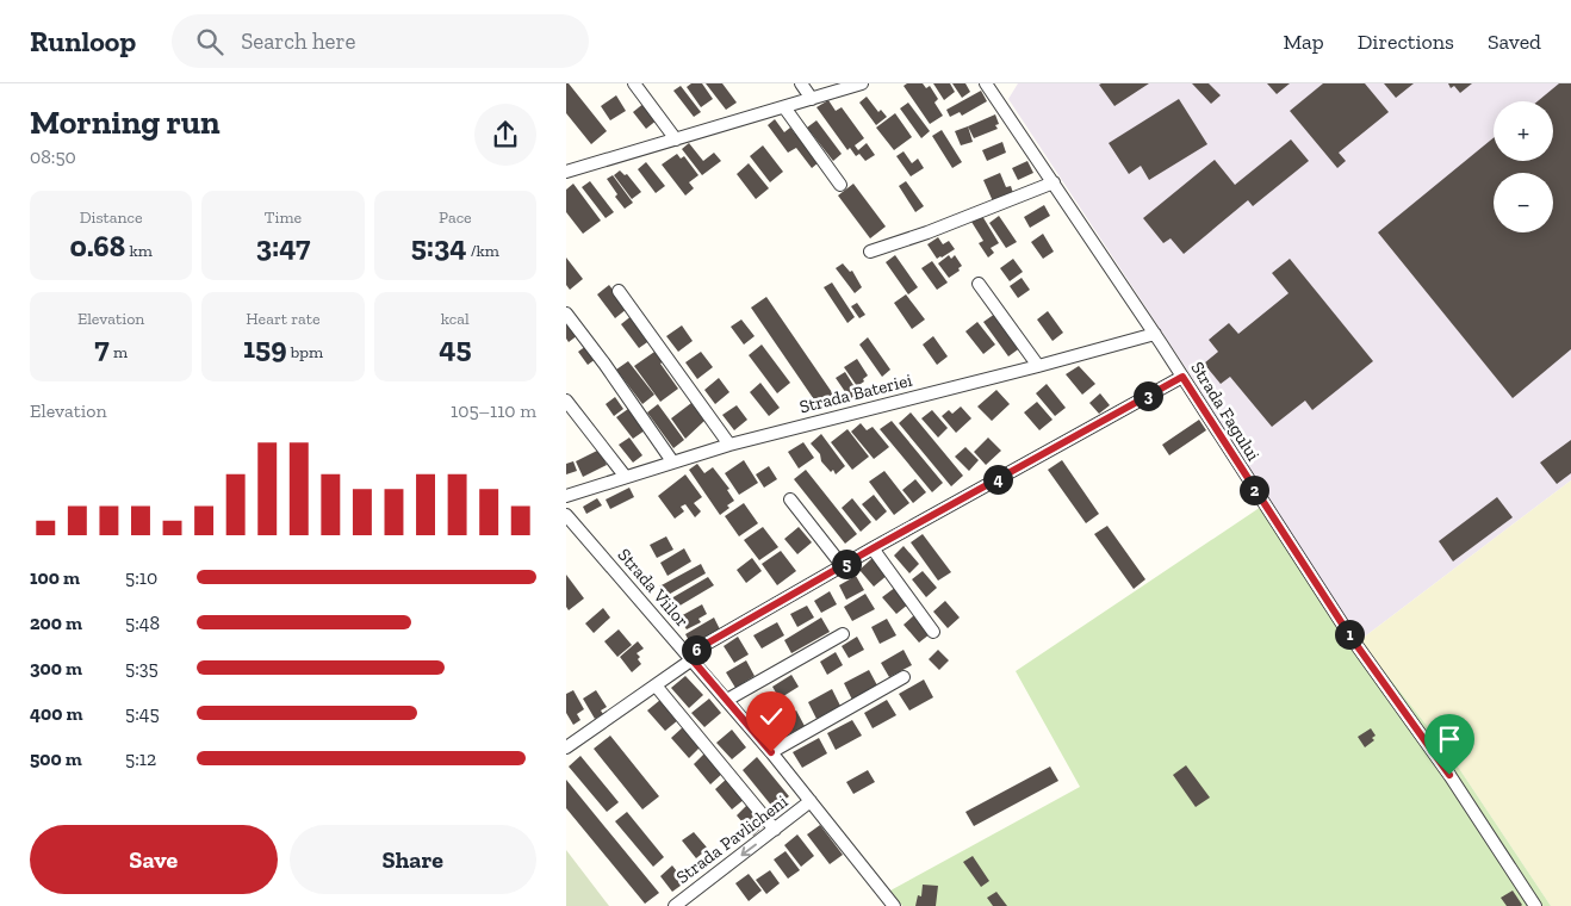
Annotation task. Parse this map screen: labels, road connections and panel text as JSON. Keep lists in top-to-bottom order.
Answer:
{
  "streets": {
    "street": [
      "Strada Bateriei",
      "Strada Fagului",
      "Strada Viilor",
      "Strada Pavlicheni"
    ]
  },
  "crossings": [
    ["Strada Bateriei", "Strada Fagului"],
    ["Strada Viilor", "Strada Pavlicheni"]
  ],
  "one_way": ["Strada Pavlicheni"],
  "page": {
    "header": "Runloop",
    "search": "Search here",
    "nav": ["Map", "Directions", "Saved"],
    "heading": ["Morning run", "08:50"],
    "map_buttons": ["+", "−"],
    "stats": [
      ["Distance", "0.68 km"],
      ["Time", "3:47"],
      ["Pace", "5:34 /km"],
      ["Elevation", "7 m"],
      ["Heart rate", "159 bpm"],
      ["kcal", "45"]
    ],
    "pins": [
      "3",
      "4",
      "2",
      "5",
      "1",
      "6"
    ],
    "chart": ["Elevation", "105–110 m"],
    "list": [
      {
        "name": "100 m",
        "note": "5:10"
      },
      {
        "name": "200 m",
        "note": "5:48"
      },
      {
        "name": "300 m",
        "note": "5:35"
      },
      {
        "name": "400 m",
        "note": "5:45"
      },
      {
        "name": "500 m",
        "note": "5:12"
      }
    ],
    "buttons": ["Save", "Share"]
  }
}
